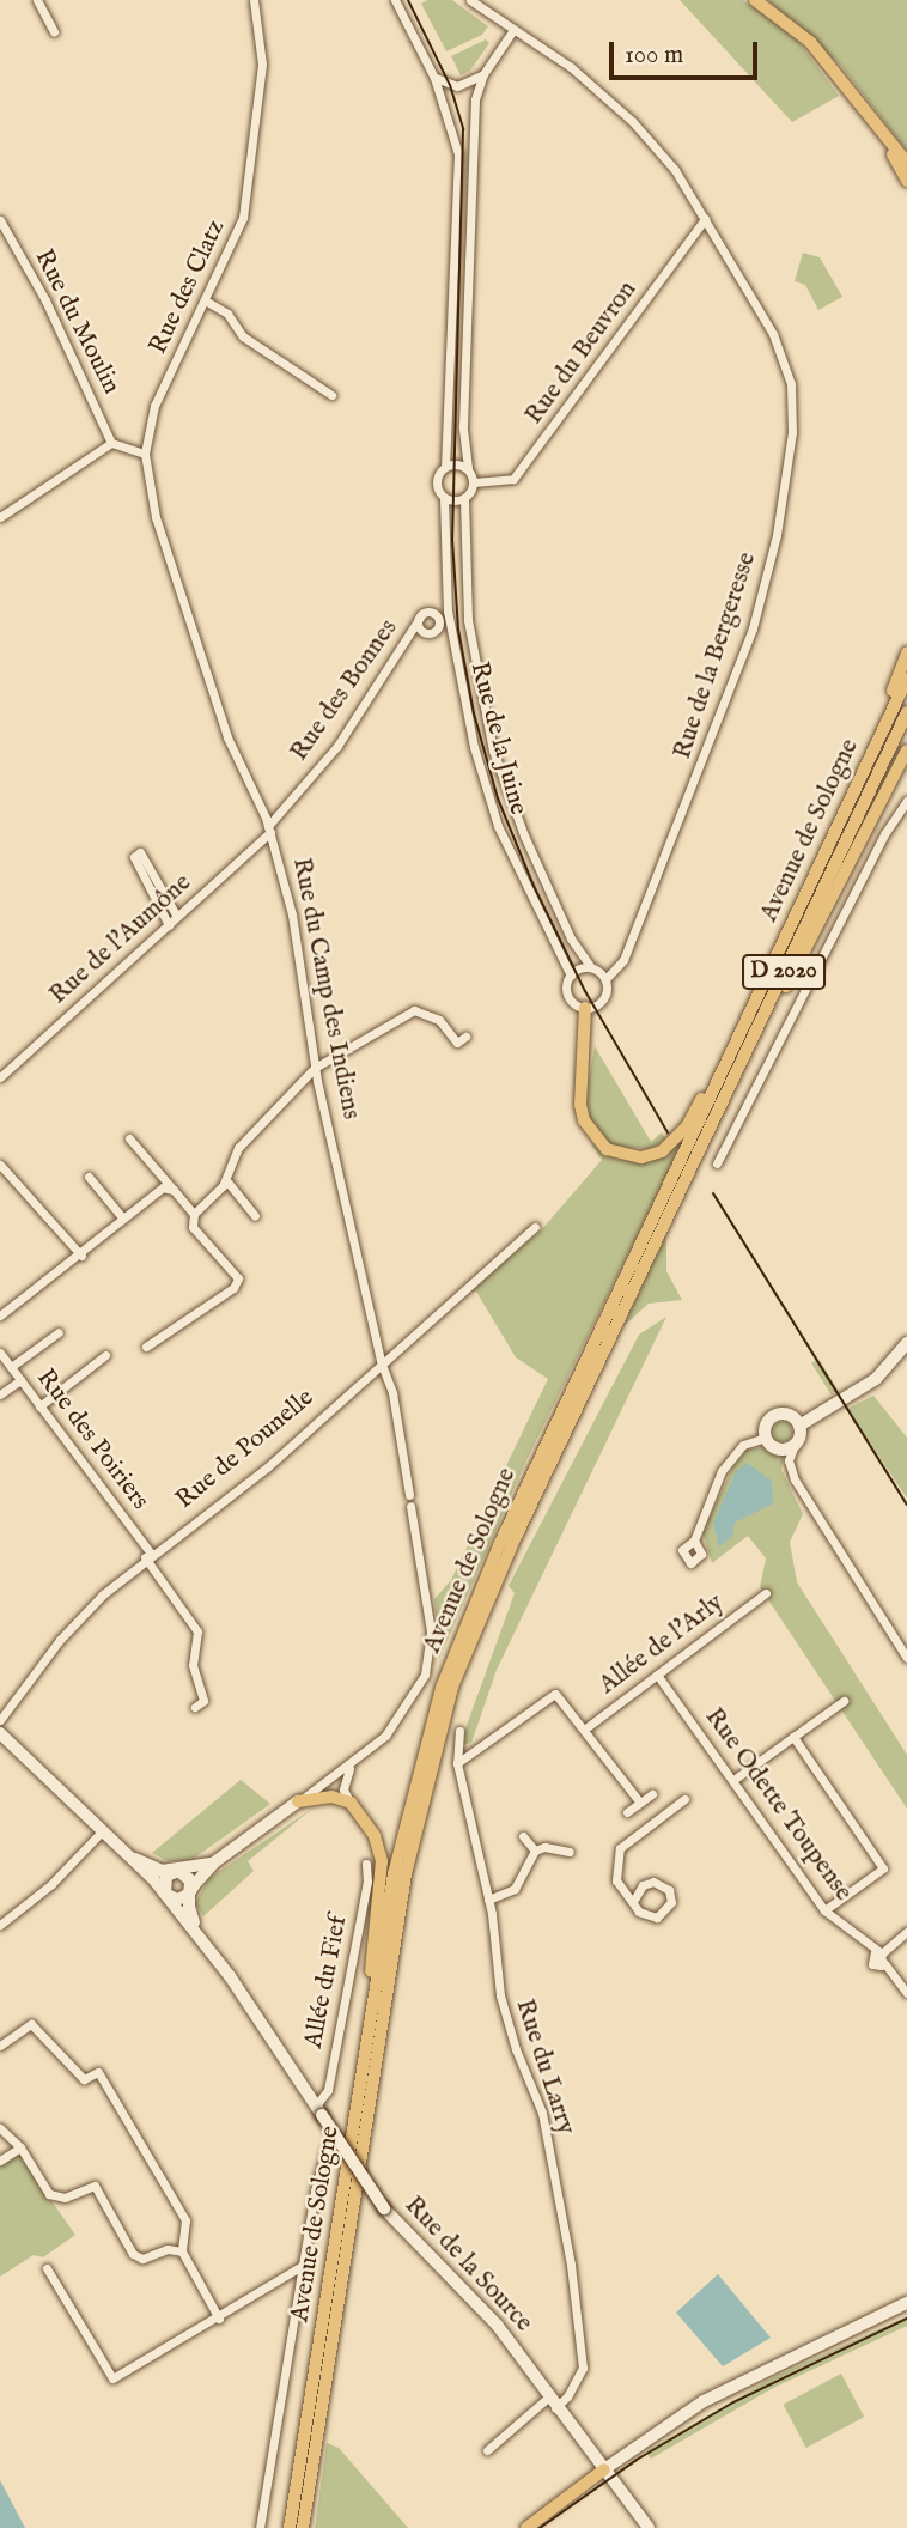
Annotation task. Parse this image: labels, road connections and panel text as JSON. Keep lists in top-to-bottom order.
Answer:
{
  "streets": {
    "main road": [
      "Avenue de Sologne",
      "D 2020",
      "Rue du Camp des Indiens",
      "Rue de la Source"
    ],
    "street": [
      "Rue des Clatz",
      "Rue du Moulin",
      "Rue du Beuvron",
      "Rue de la Bergeresse",
      "Rue des Bonnes",
      "Rue de la Juine",
      "Rue de l'Aumône",
      "Rue des Poiriers",
      "Rue de Pounelle",
      "Allée de l'Arly",
      "Rue Odette Toupense",
      "Allée du Fief",
      "Rue du Larry"
    ]
  },
  "crossings": [
    ["Rue des Clatz", "Rue du Camp des Indiens"],
    ["Rue du Beuvron", "Rue de la Bergeresse"],
    ["Rue du Beuvron", "Rue de la Juine"],
    ["Rue de la Bergeresse", "Rue de la Juine"],
    ["Rue des Bonnes", "Rue de l'Aumône"],
    ["Rue des Bonnes", "Rue du Camp des Indiens"],
    ["Rue de l'Aumône", "Rue du Camp des Indiens"],
    ["Rue du Camp des Indiens", "Rue de Pounelle"],
    ["Rue du Camp des Indiens", "Rue de la Source"],
    ["Rue des Poiriers", "Rue de Pounelle"],
    ["Allée de l'Arly", "Rue Odette Toupense"],
    ["Allée du Fief", "Rue de la Source"],
    ["Rue du Larry", "Rue de la Source"]
  ],
  "scale_bar": "100 m"
}
